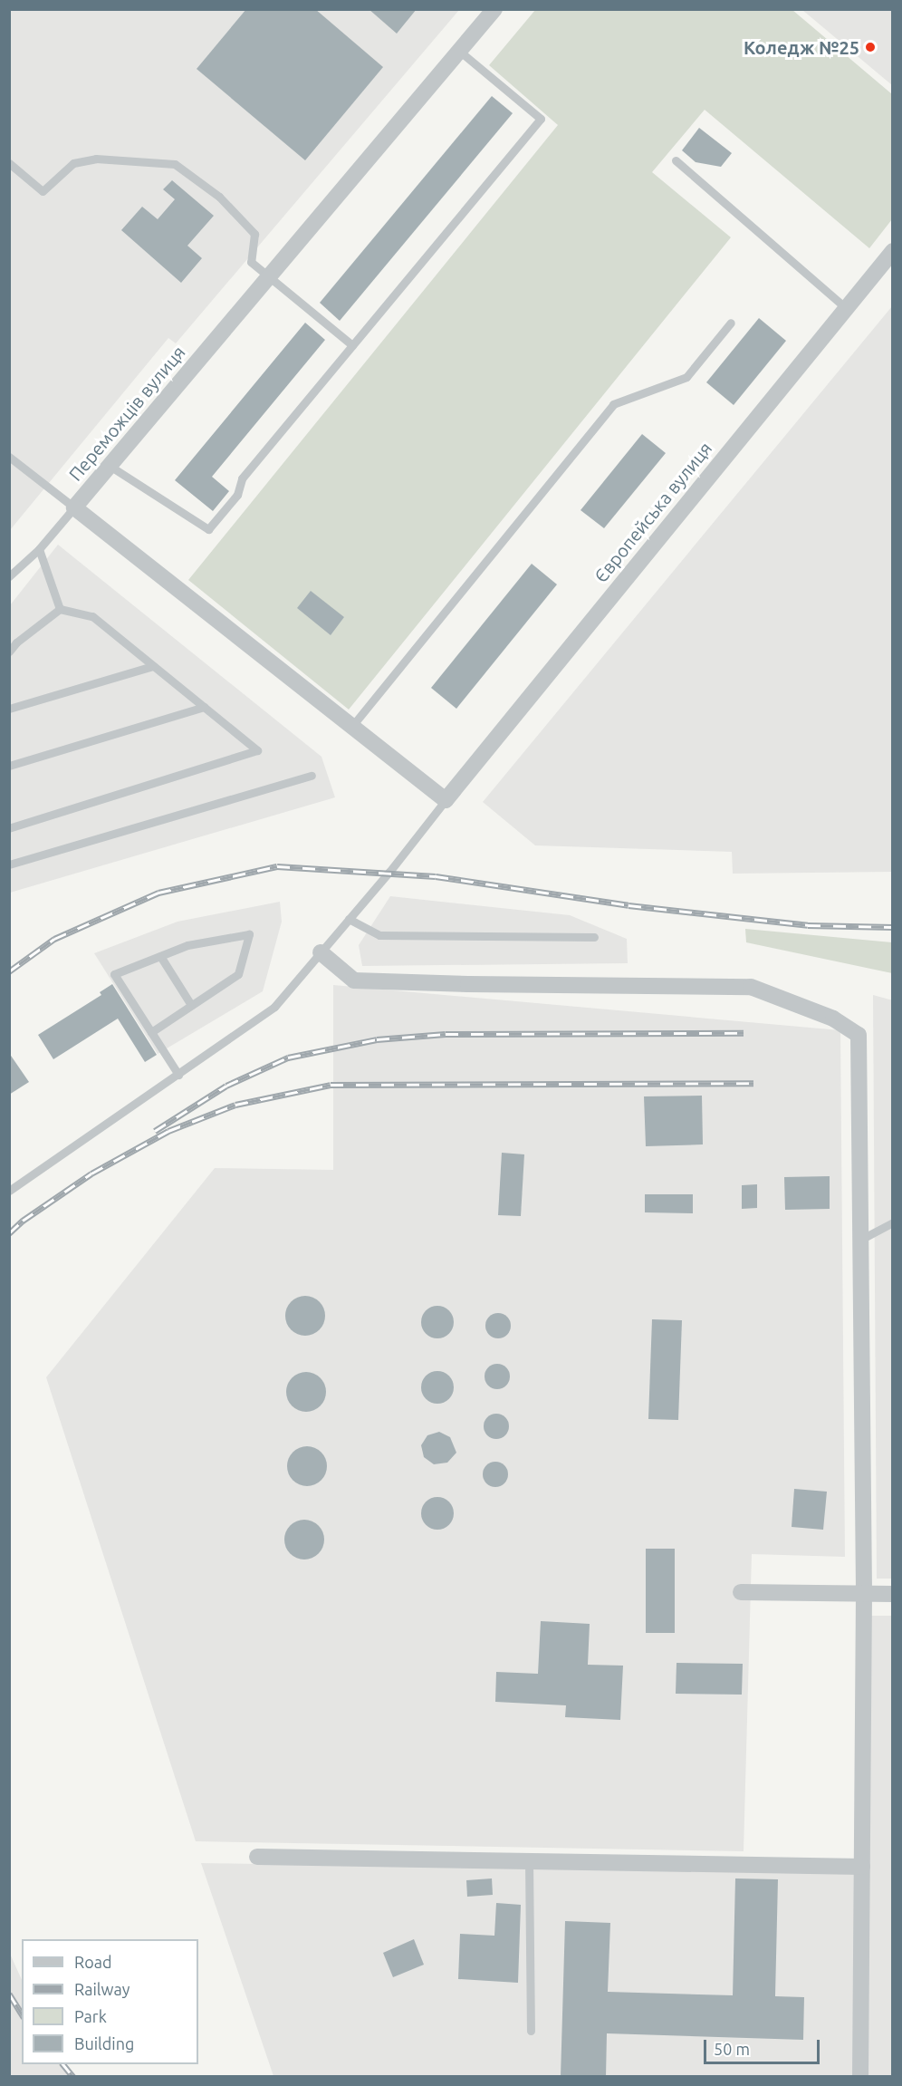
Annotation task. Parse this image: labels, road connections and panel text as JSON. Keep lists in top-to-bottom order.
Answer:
{
  "streets": {
    "street": ["Переможців вулиця", "Європейська вулиця"]
  },
  "crossings": [
    ["Переможців вулиця", "Європейська вулиця"]
  ],
  "places": ["Коледж №25"],
  "legend": [
    "Road",
    "Railway",
    "Park",
    "Building"
  ],
  "scale_bar": "50 m"
}
